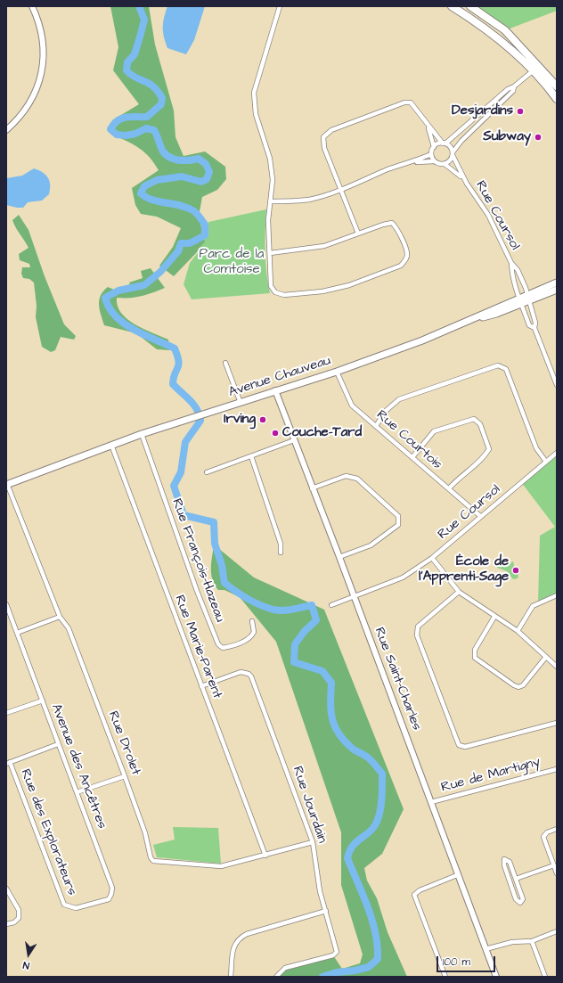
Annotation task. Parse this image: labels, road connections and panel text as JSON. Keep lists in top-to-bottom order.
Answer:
{
  "streets": {
    "main road": ["Avenue Chauveau"],
    "street": [
      "Rue Coursol",
      "Rue Courtois",
      "Rue François-Hazeau",
      "Rue Marie-Parent",
      "Rue Saint-Charles",
      "Rue Drolet",
      "Avenue des Ancêtres",
      "Rue de Martigny",
      "Rue Jourdain",
      "Rue des Explorateurs"
    ]
  },
  "crossings": [
    ["Rue Coursol", "Avenue Chauveau"],
    ["Rue Coursol", "Rue Courtois"],
    ["Rue Coursol", "Rue Saint-Charles"],
    ["Avenue Chauveau", "Rue Courtois"],
    ["Avenue Chauveau", "Rue François-Hazeau"],
    ["Avenue Chauveau", "Rue Marie-Parent"],
    ["Avenue Chauveau", "Rue Saint-Charles"],
    ["Avenue Chauveau", "Rue Drolet"],
    ["Rue Marie-Parent", "Rue Drolet"],
    ["Rue Marie-Parent", "Rue Jourdain"],
    ["Rue Saint-Charles", "Rue de Martigny"],
    ["Rue Drolet", "Rue Jourdain"],
    ["Avenue des Ancêtres", "Rue des Explorateurs"]
  ],
  "parks": ["Parc de la Comtoise"],
  "places": [
    "Desjardins",
    "Subway",
    "Irving",
    "Couche-Tard",
    "École de l'Apprenti-Sage"
  ],
  "scale_bar": "100 m",
  "north": "bottom"
}
